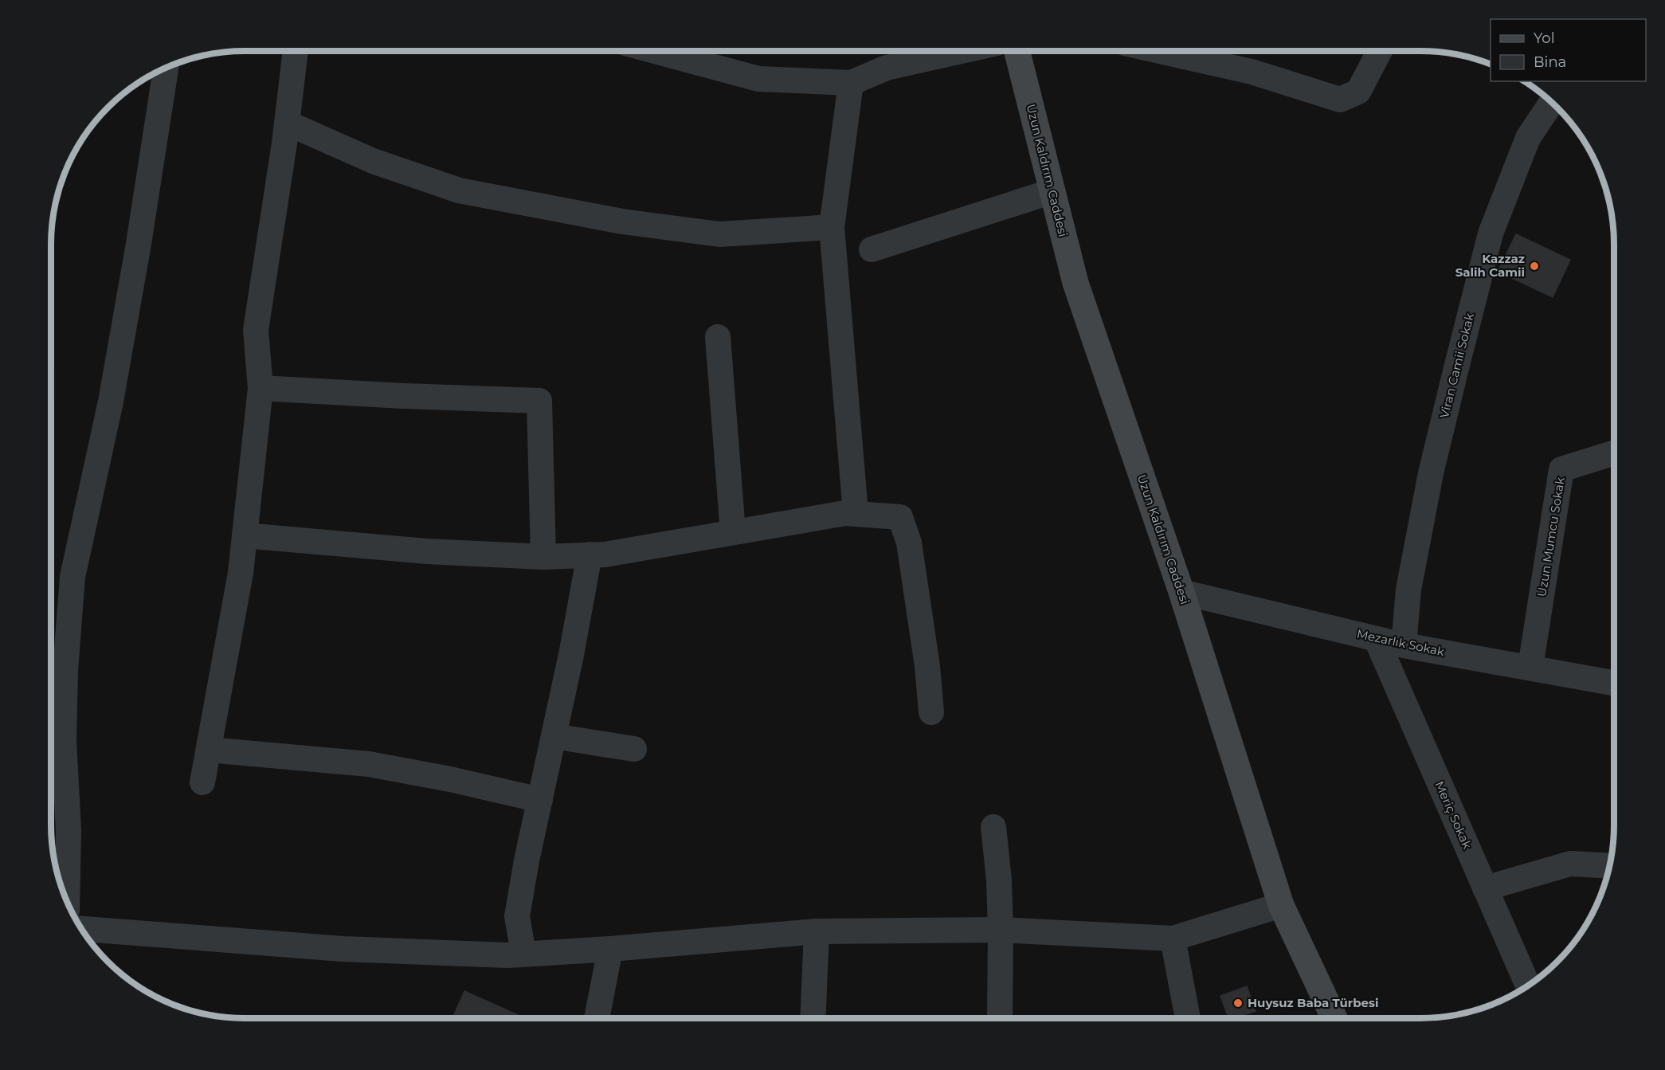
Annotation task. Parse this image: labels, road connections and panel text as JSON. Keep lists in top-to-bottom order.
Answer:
{
  "streets": {
    "main road": ["Uzun Kaldırım Caddesi"],
    "street": [
      "Viran Camii Sokak",
      "Uzun Mumcu Sokak",
      "Mezarlık Sokak",
      "Meriç Sokak"
    ]
  },
  "crossings": [
    ["Uzun Kaldırım Caddesi", "Mezarlık Sokak"],
    ["Viran Camii Sokak", "Mezarlık Sokak"],
    ["Uzun Mumcu Sokak", "Mezarlık Sokak"],
    ["Mezarlık Sokak", "Meriç Sokak"]
  ],
  "places": ["Kazzaz Salih Camii", "Huysuz Baba Türbesi"],
  "legend": ["Yol", "Bina"]
}
